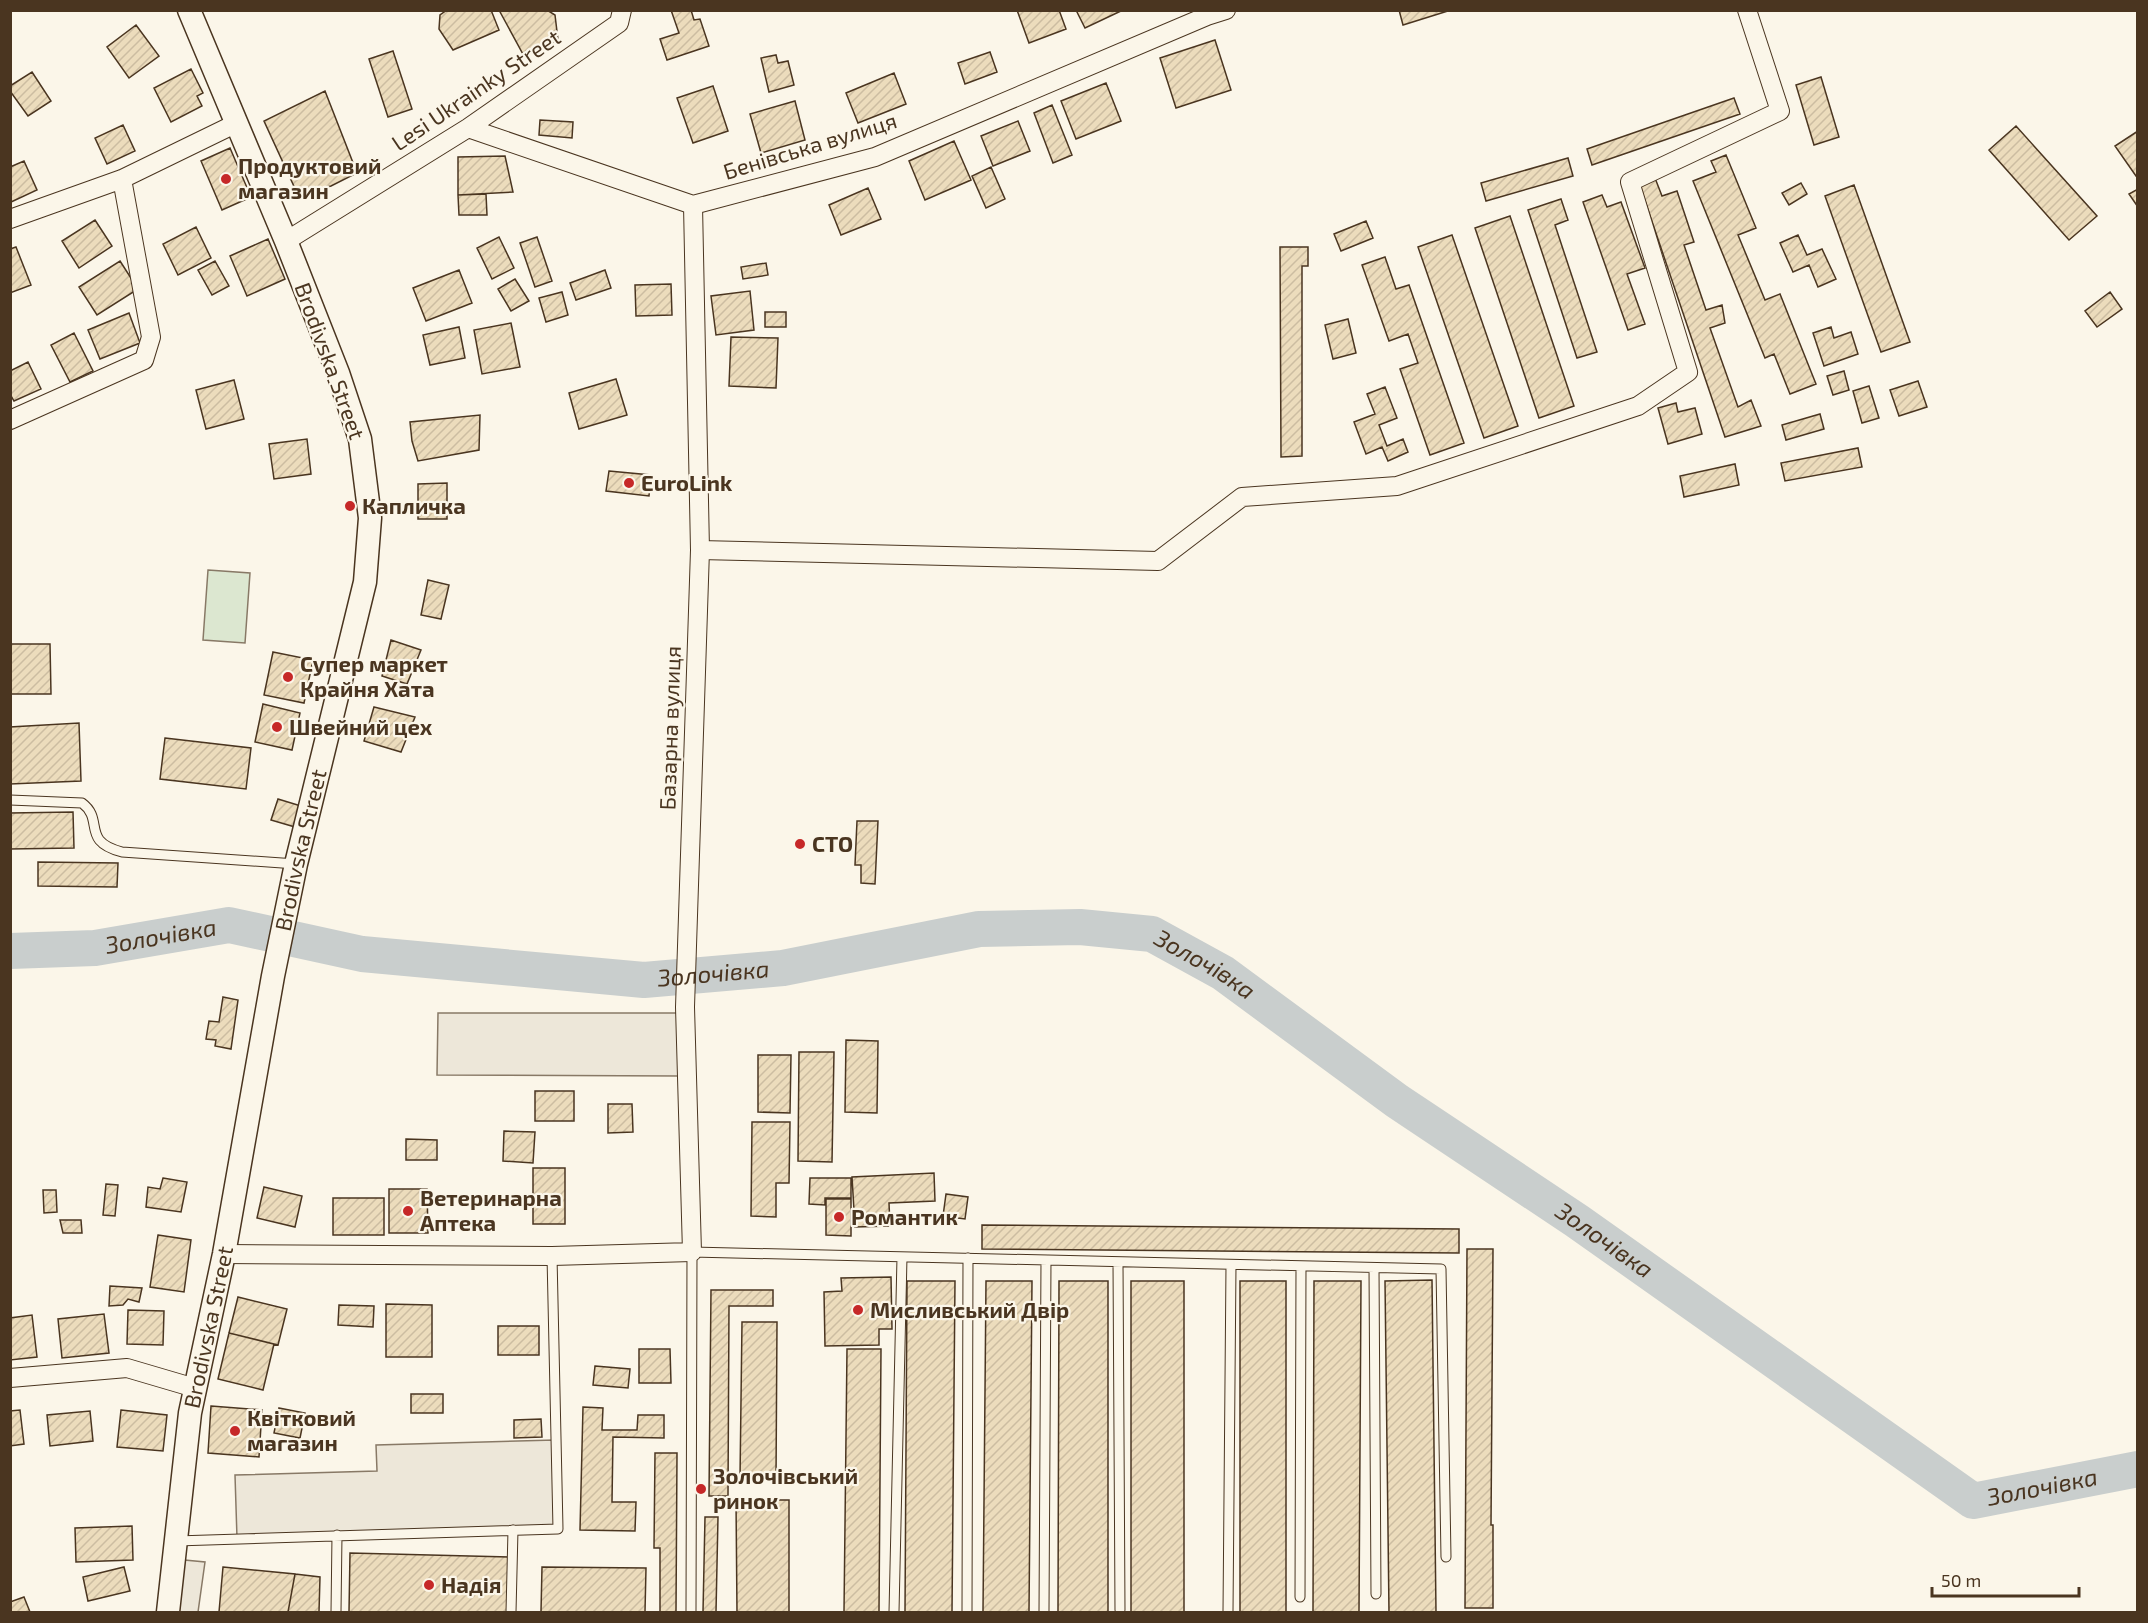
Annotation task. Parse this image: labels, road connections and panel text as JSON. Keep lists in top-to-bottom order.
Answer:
{
  "streets": {
    "street": [
      "Lesi Ukrainky Street",
      "Бенівська вулиця",
      "Brodivska Street",
      "Базарна вулиця"
    ]
  },
  "crossings": [
    ["Lesi Ukrainky Street", "Brodivska Street"],
    ["Бенівська вулиця", "Базарна вулиця"]
  ],
  "water": ["Золочівка"],
  "places": [
    "Продуктовий магазин",
    "EuroLink",
    "Капличка",
    "Супер маркет Крайня Хата",
    "Швейний цех",
    "СТО",
    "Ветеринарна Аптека",
    "Романтик",
    "Мисливський Двір",
    "Квітковий магазин",
    "Золочівський ринок",
    "Надія"
  ],
  "scale_bar": "50 m"
}
